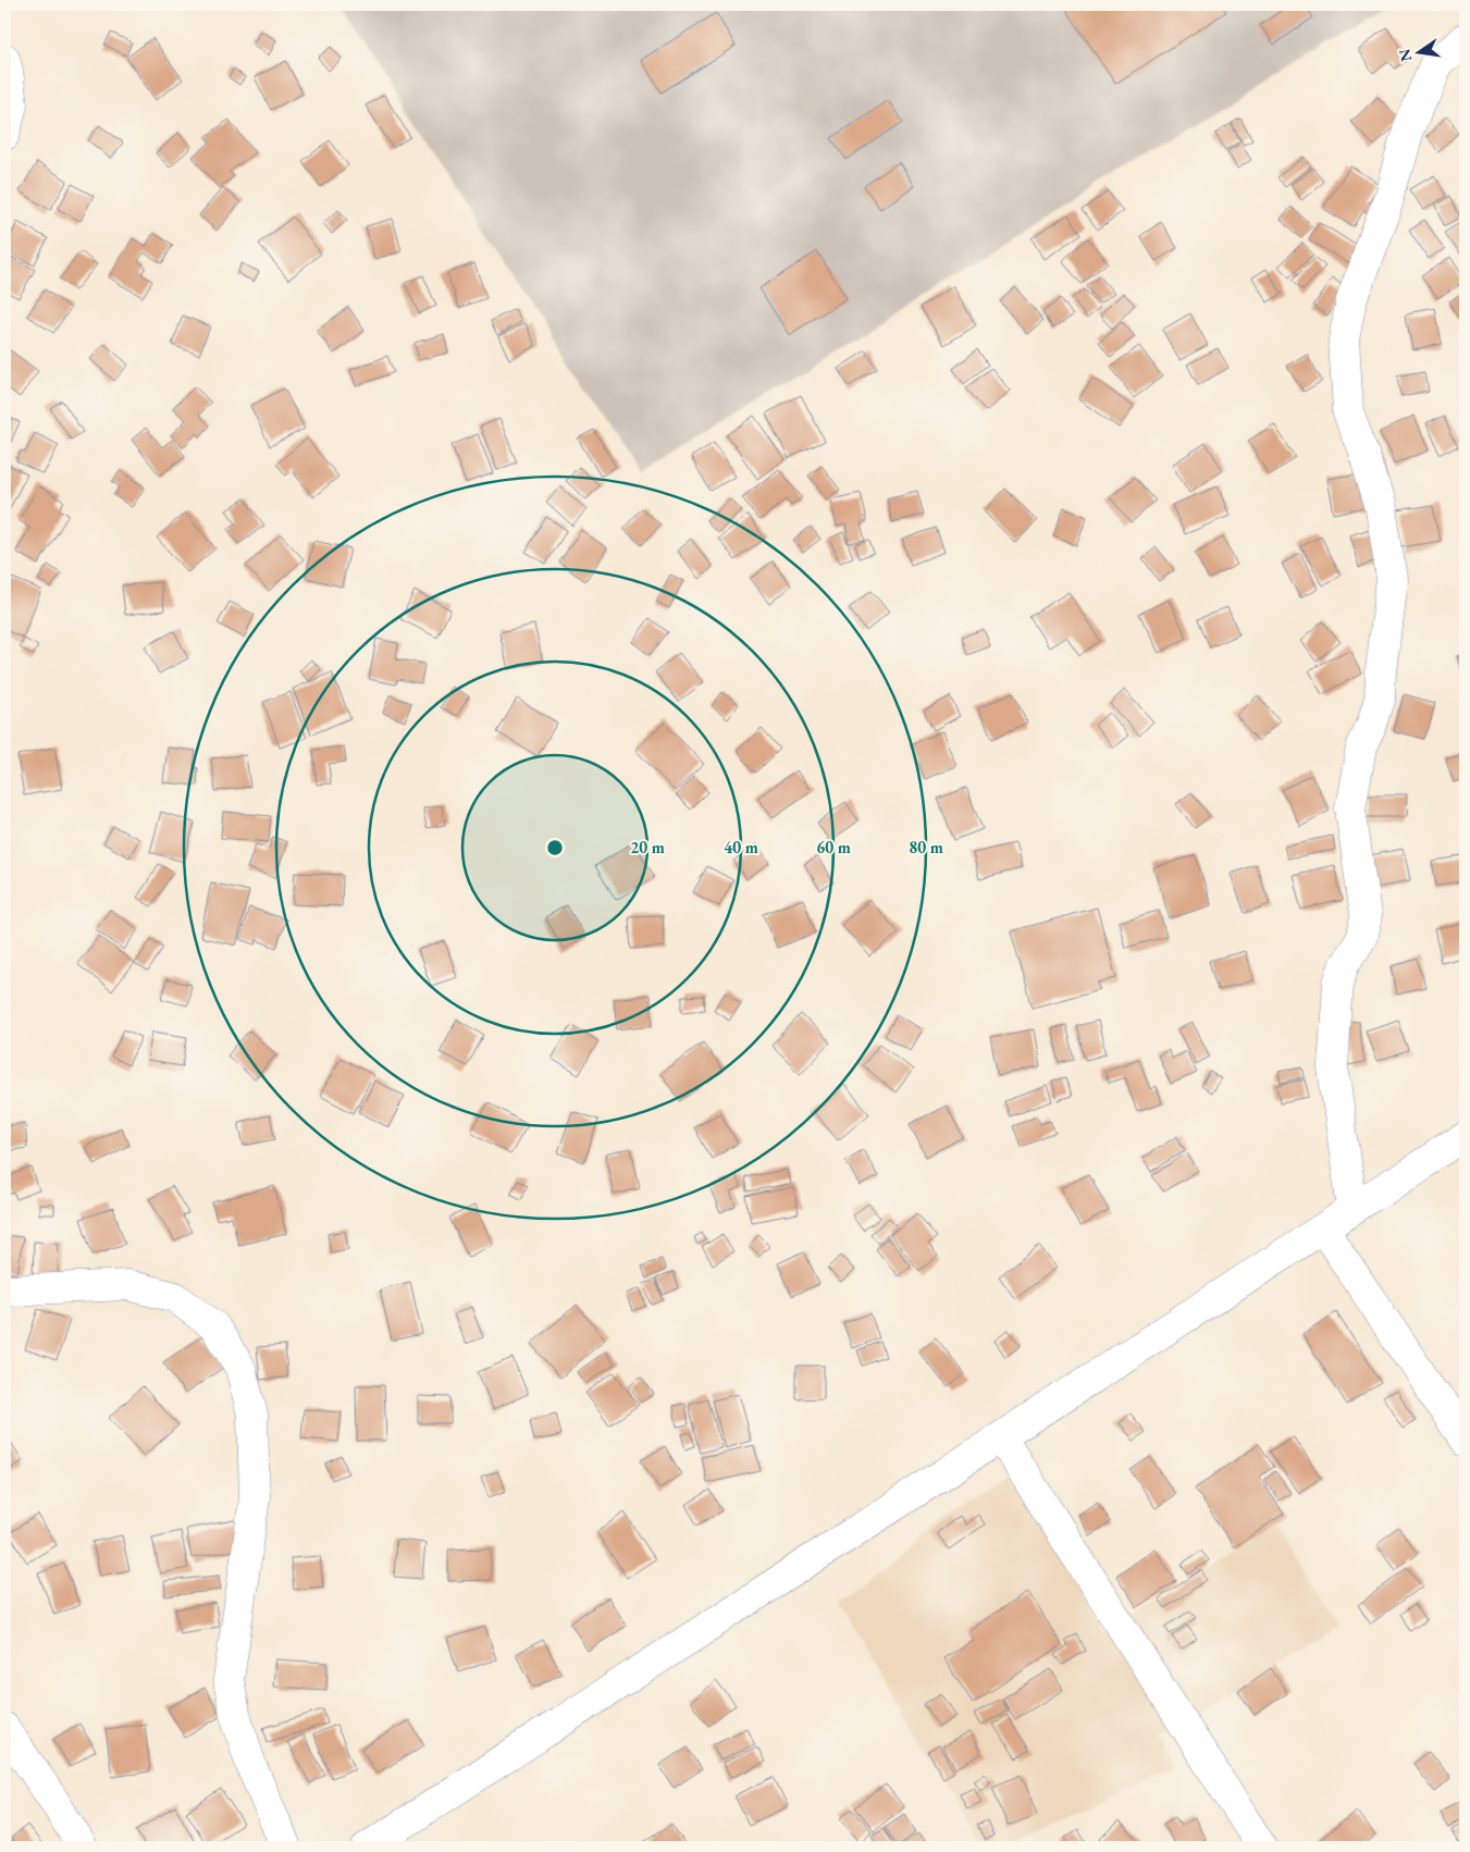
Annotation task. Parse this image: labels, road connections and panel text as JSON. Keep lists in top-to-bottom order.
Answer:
{
  "north": "left",
  "rings": [
    "20 m",
    "40 m",
    "60 m",
    "80 m"
  ]
}
